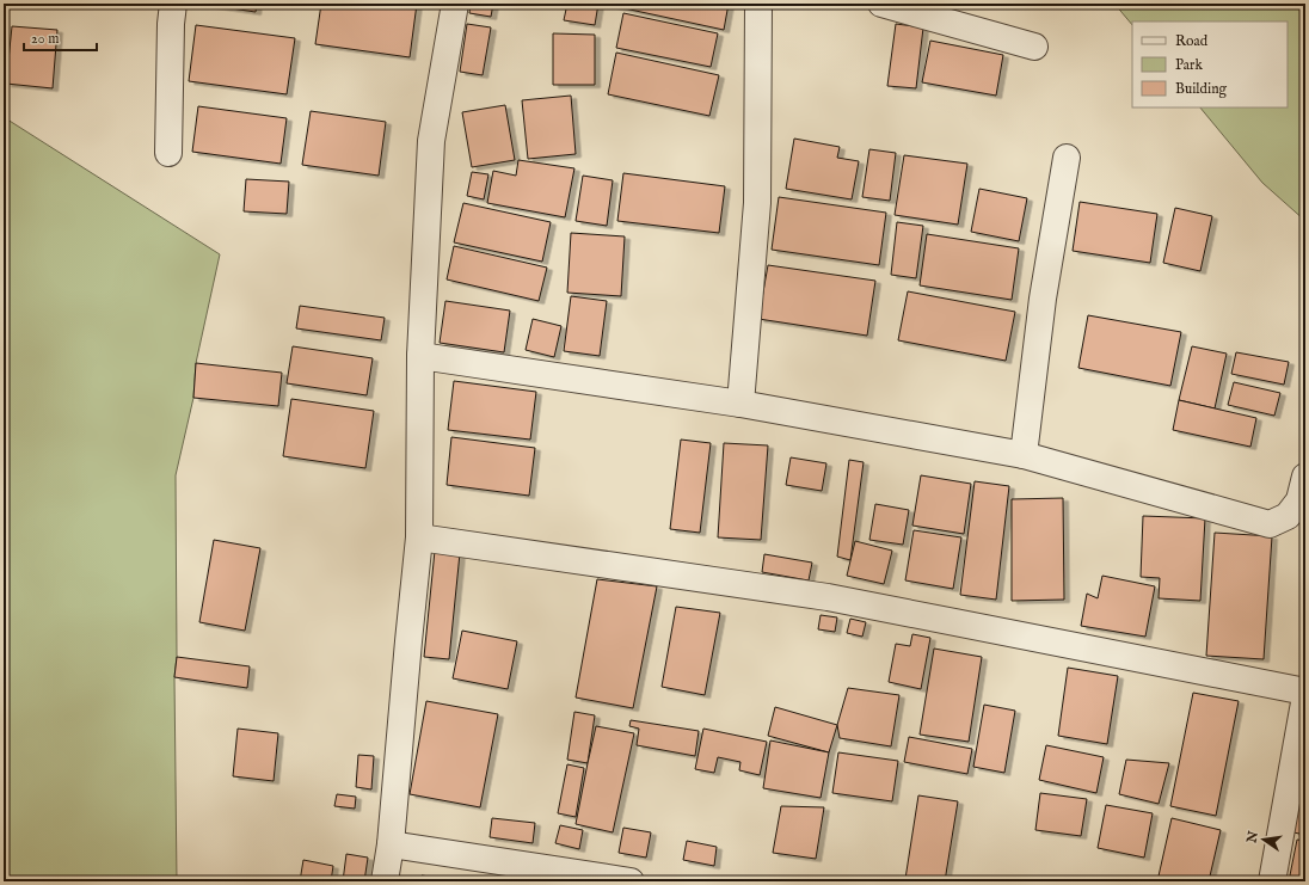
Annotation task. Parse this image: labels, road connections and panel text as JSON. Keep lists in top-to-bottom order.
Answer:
{
  "legend": ["Road", "Park", "Building"],
  "scale_bar": "20 m",
  "north": "left"
}
